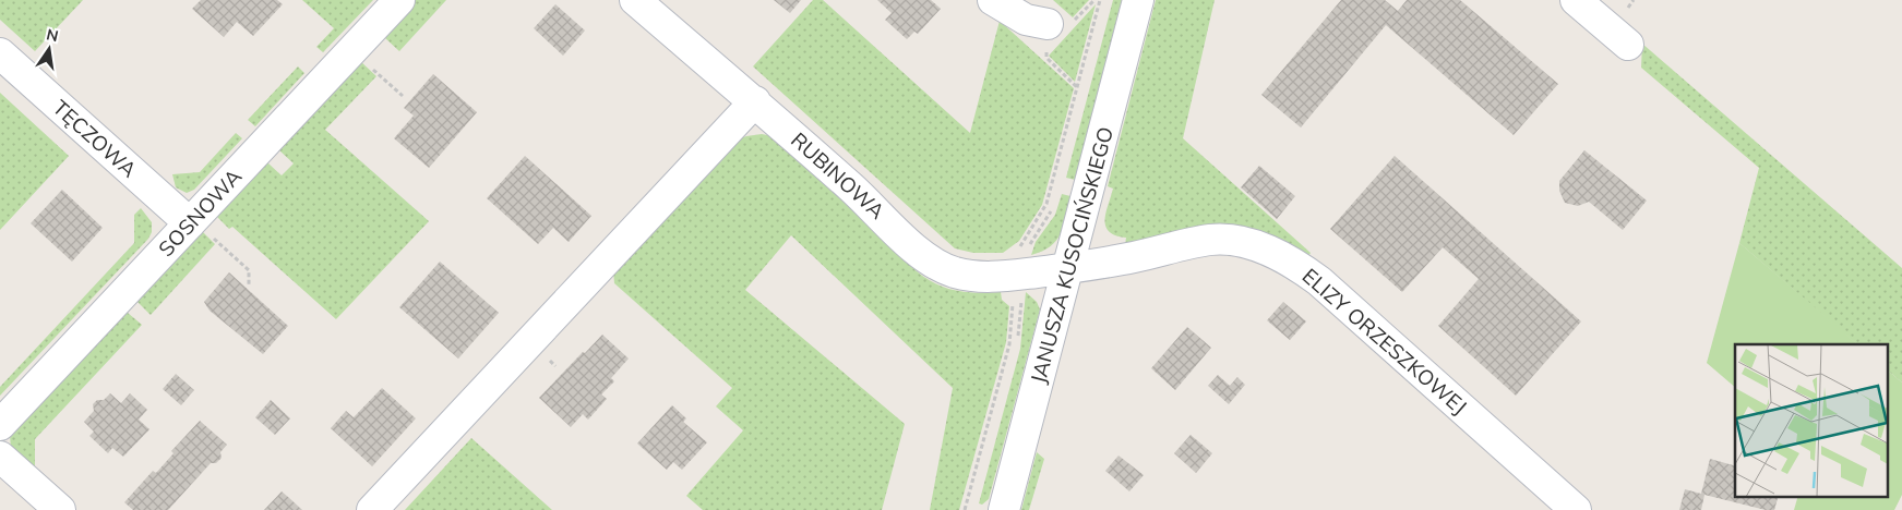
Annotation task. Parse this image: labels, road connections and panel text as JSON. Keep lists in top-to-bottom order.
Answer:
{
  "streets": {
    "street": [
      "TĘCZOWA",
      "RUBINOWA",
      "SOSNOWA",
      "JANUSZA KUSOCIŃSKIEGO",
      "ELIZY ORZESZKOWEJ"
    ]
  },
  "crossings": [
    ["TĘCZOWA", "SOSNOWA"],
    ["RUBINOWA", "JANUSZA KUSOCIŃSKIEGO"],
    ["RUBINOWA", "ELIZY ORZESZKOWEJ"],
    ["JANUSZA KUSOCIŃSKIEGO", "ELIZY ORZESZKOWEJ"]
  ],
  "north": "top"
}
